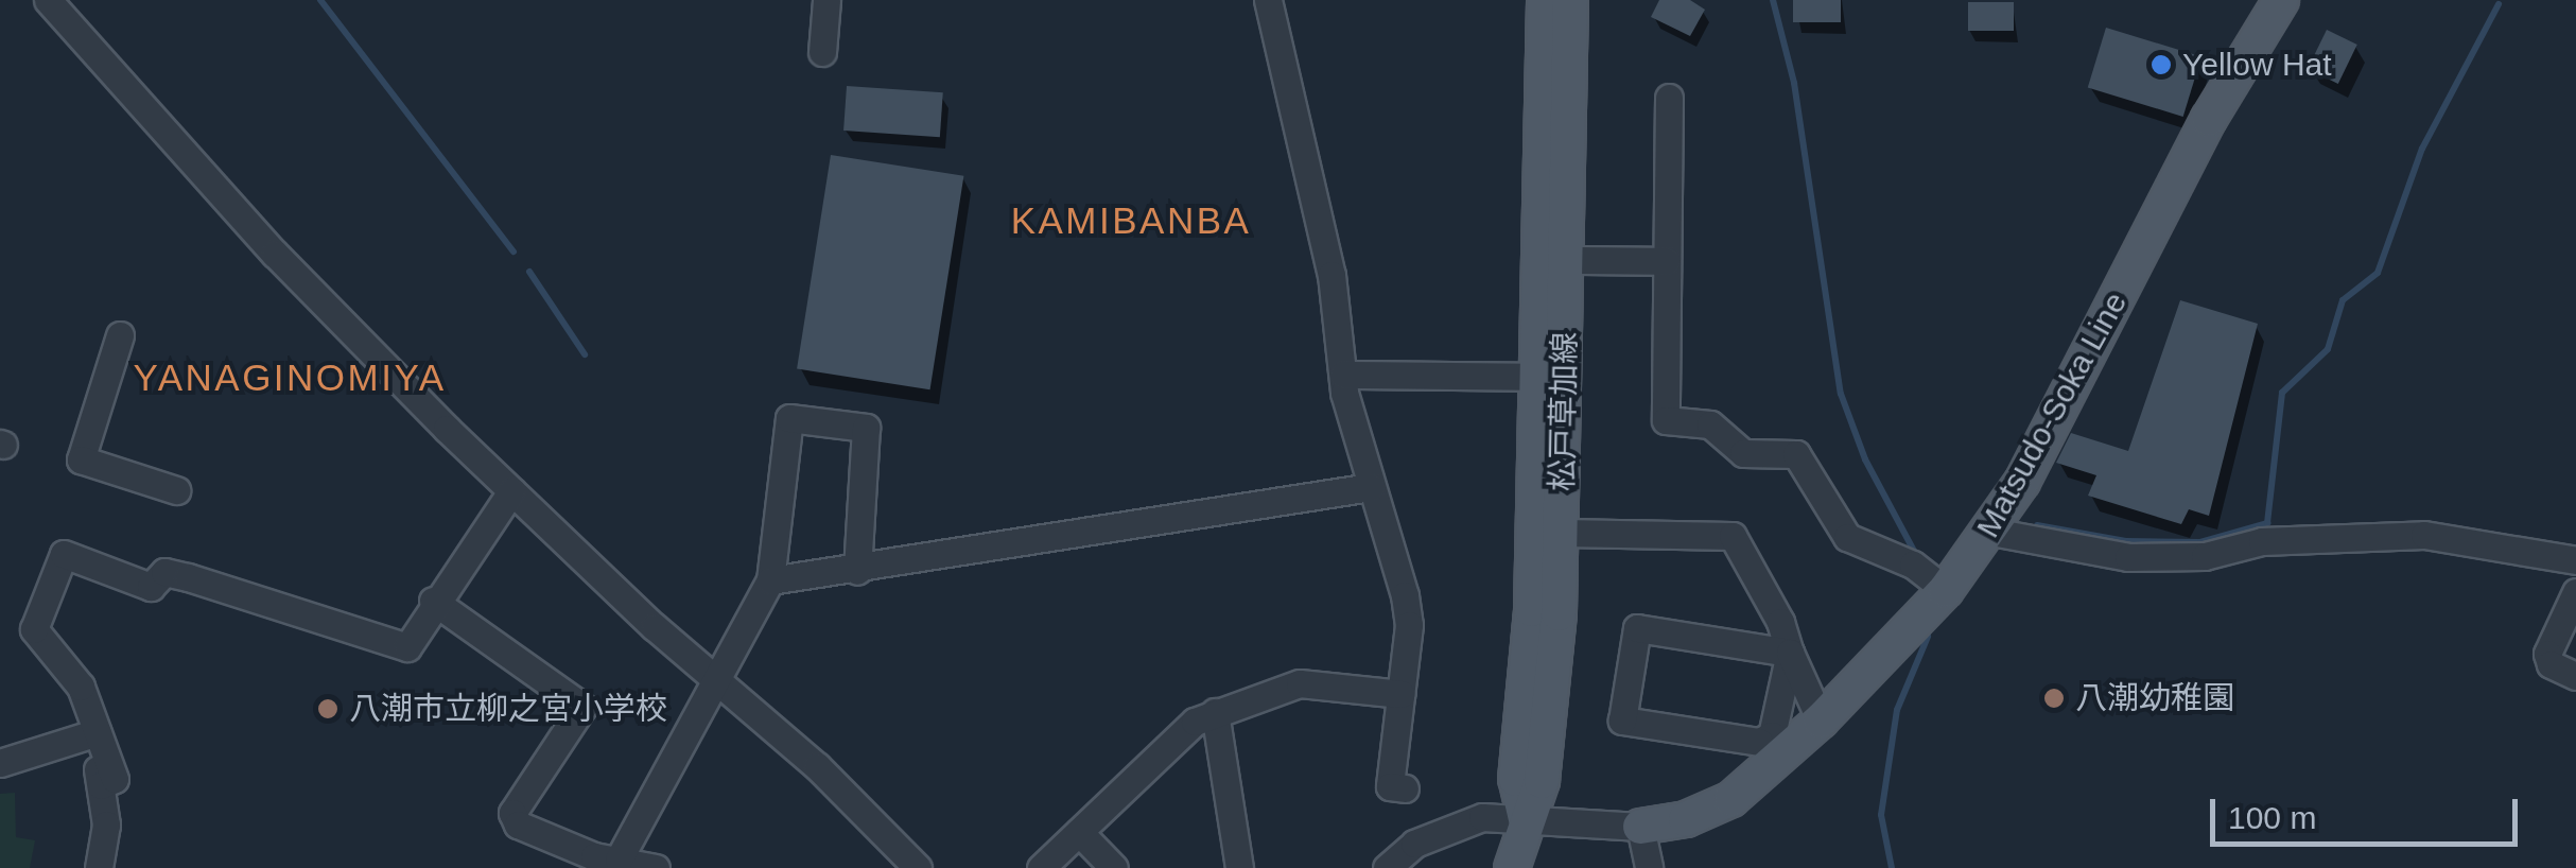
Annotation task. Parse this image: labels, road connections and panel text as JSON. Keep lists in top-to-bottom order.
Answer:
{
  "streets": {
    "main road": ["松戸草加線", "Matsudo-Soka Line"]
  },
  "districts": ["KAMIBANBA", "YANAGINOMIYA"],
  "places": ["Yellow Hat", "八潮幼稚園", "八潮市立柳之宮小学校"],
  "scale_bar": "100 m"
}
